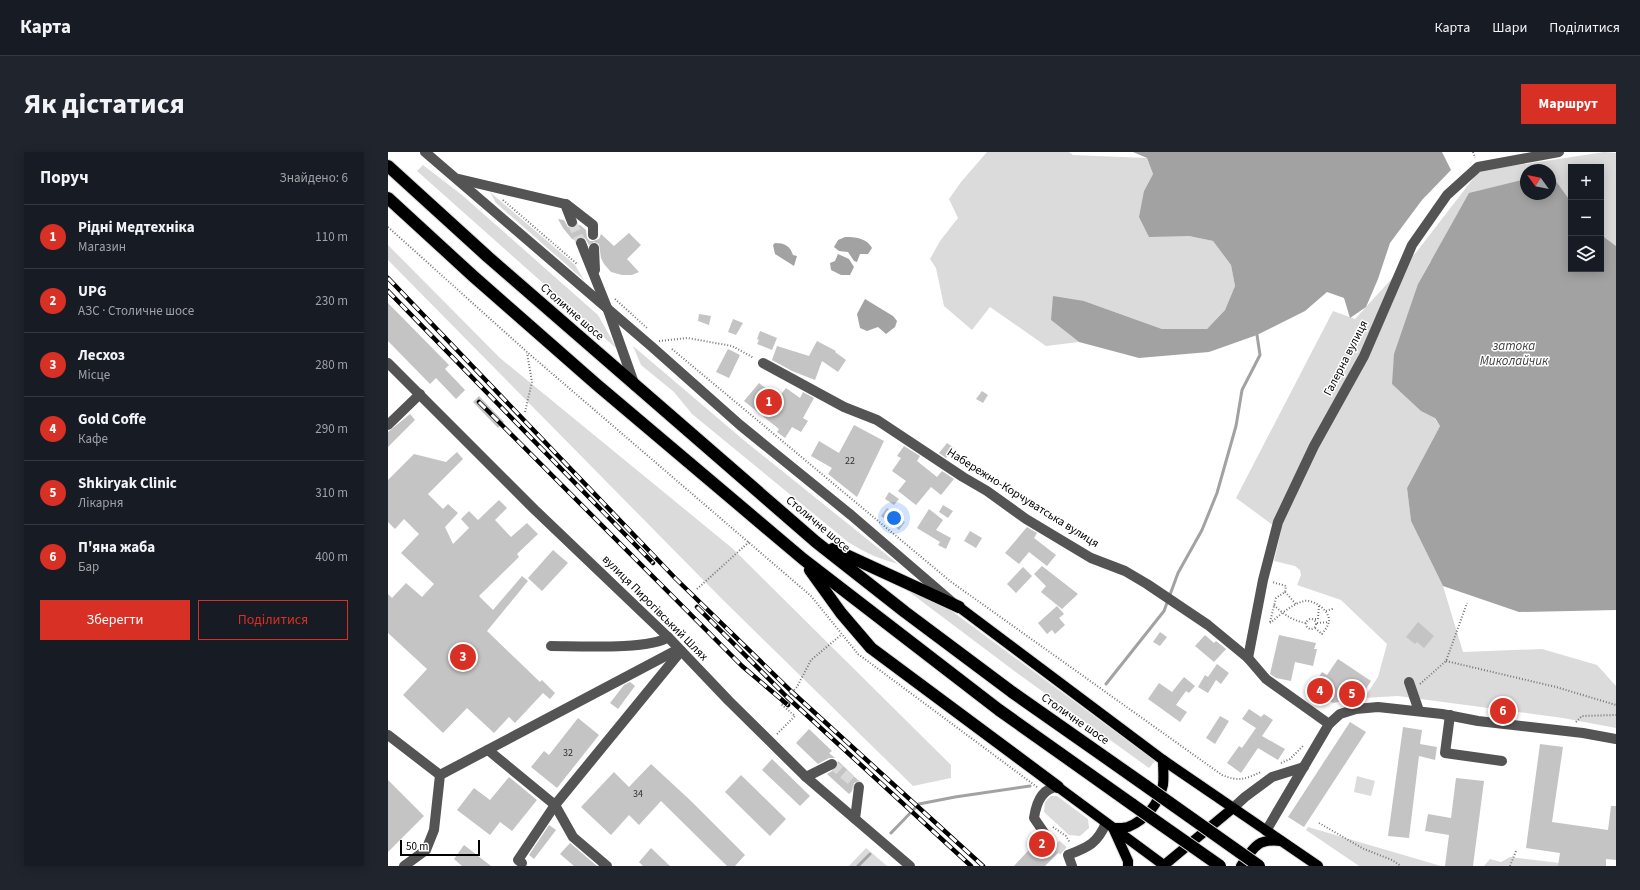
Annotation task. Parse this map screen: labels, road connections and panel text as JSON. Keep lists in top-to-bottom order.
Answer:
{
  "streets": {
    "highway": ["Столичне шосе"],
    "street": ["Галерна вулиця", "Набережно-Корчуватська вулиця", "вулиця Пирогівський Шлях"]
  },
  "crossings": [
    ["Галерна вулиця", "Набережно-Корчуватська вулиця"]
  ],
  "water": ["затока Миколайчик"],
  "house_numbers": ["22", "32", "34"],
  "scale_bar": "50 m",
  "north": "top left",
  "page": {
    "header": "Карта",
    "nav": ["Карта", "Шари", "Поділитися"],
    "title": "Як дістатися",
    "buttons": [
      "Маршрут",
      ["Зберегти", "Поділитися"]
    ],
    "heading": ["Поруч", "Знайдено: 6"],
    "map_buttons": ["+", "−"],
    "list": [
      {
        "mark": "1",
        "name": "Рідні Медтехніка",
        "note": "Магазин",
        "value": "110 m"
      },
      {
        "mark": "2",
        "name": "UPG",
        "note": "АЗС · Столичне шосе",
        "value": "230 m"
      },
      {
        "mark": "3",
        "name": "Лесхоз",
        "note": "Місце",
        "value": "280 m"
      },
      {
        "mark": "4",
        "name": "Gold Coffe",
        "note": "Кафе",
        "value": "290 m"
      },
      {
        "mark": "5",
        "name": "Shkiryak Clinic",
        "note": "Лікарня",
        "value": "310 m"
      },
      {
        "mark": "6",
        "name": "П'яна жаба",
        "note": "Бар",
        "value": "400 m"
      }
    ],
    "pins": [
      "1",
      "3",
      "4",
      "5",
      "6",
      "2"
    ],
    "scale": "50 m"
  }
}
